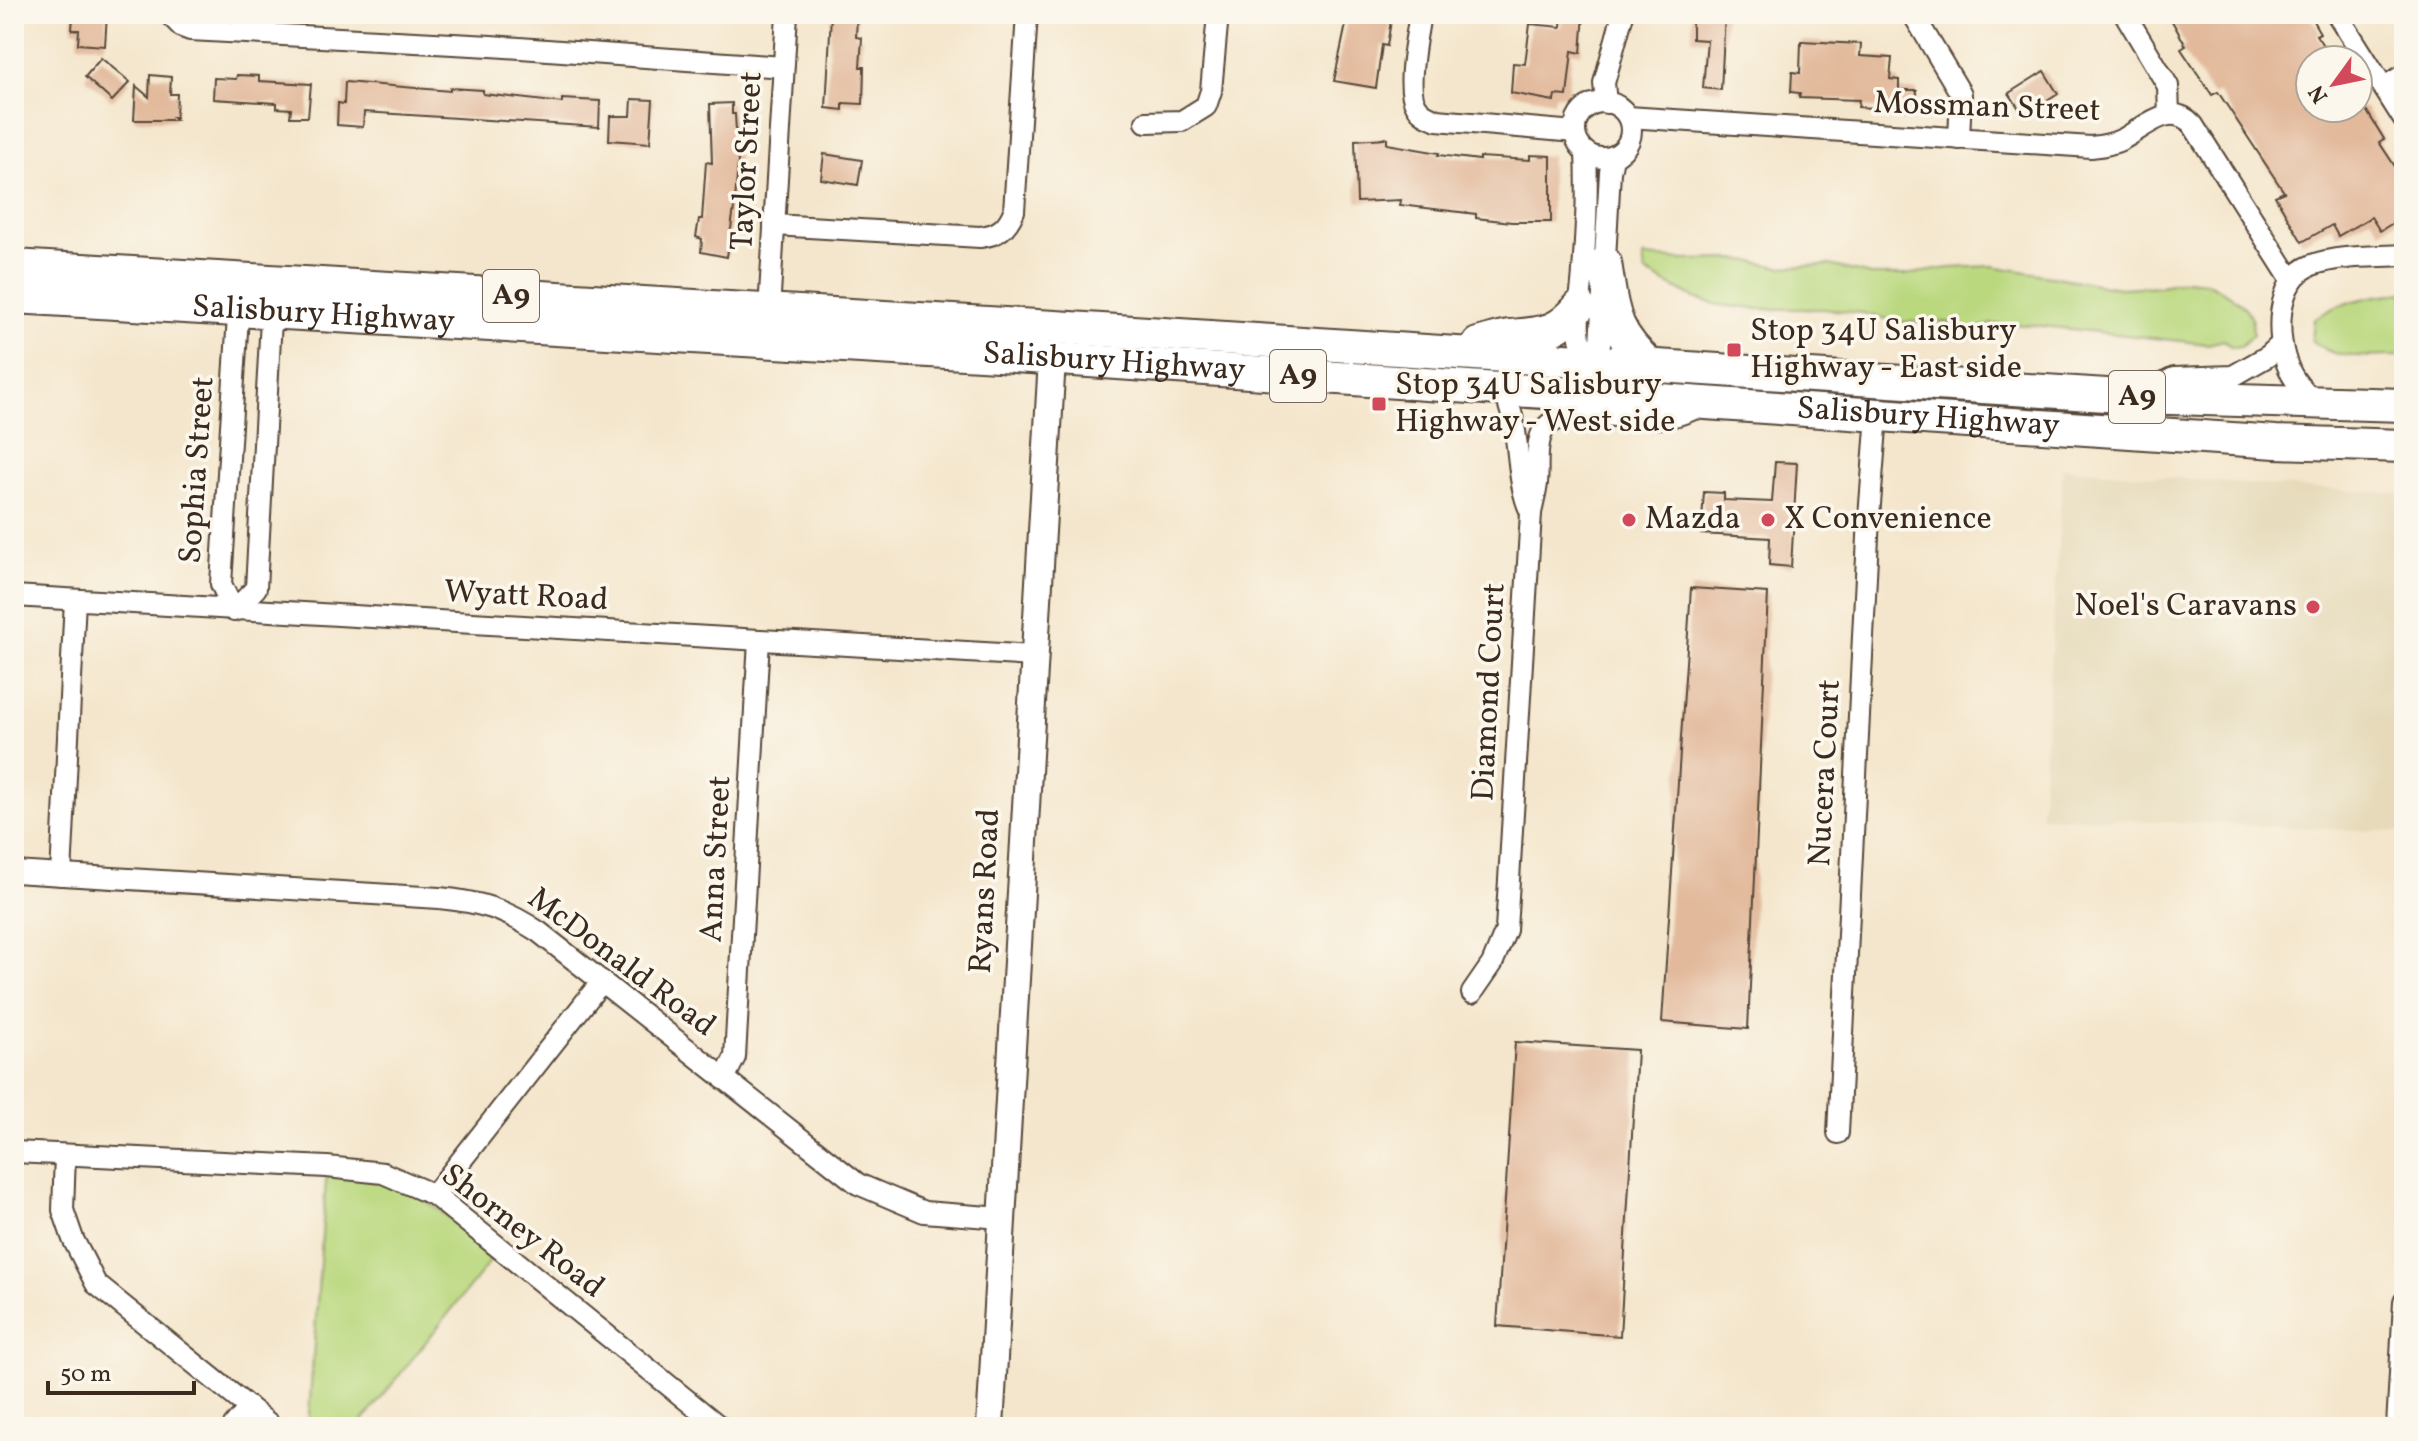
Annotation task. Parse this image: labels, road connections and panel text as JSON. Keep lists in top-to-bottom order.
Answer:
{
  "streets": {
    "main road": ["A9", "Salisbury Highway"],
    "street": [
      "Mossman Street",
      "Taylor Street",
      "Sophia Street",
      "Wyatt Road",
      "Diamond Court",
      "Nucera Court",
      "Anna Street",
      "Ryans Road",
      "McDonald Road",
      "Shorney Road"
    ]
  },
  "crossings": [
    ["Taylor Street", "Salisbury Highway"],
    ["Salisbury Highway", "Sophia Street"],
    ["Salisbury Highway", "Diamond Court"],
    ["Salisbury Highway", "Nucera Court"],
    ["Salisbury Highway", "Ryans Road"],
    ["Sophia Street", "Wyatt Road"],
    ["Wyatt Road", "Anna Street"],
    ["Wyatt Road", "Ryans Road"],
    ["Anna Street", "McDonald Road"],
    ["Ryans Road", "McDonald Road"]
  ],
  "places": {
    "transit": ["Stop 34U Salisbury Highway - East side", "Stop 34U Salisbury Highway - West side"],
    "other": ["Mazda", "X Convenience", "Noel's Caravans"]
  },
  "scale_bar": "50 m",
  "north": "bottom left"
}
